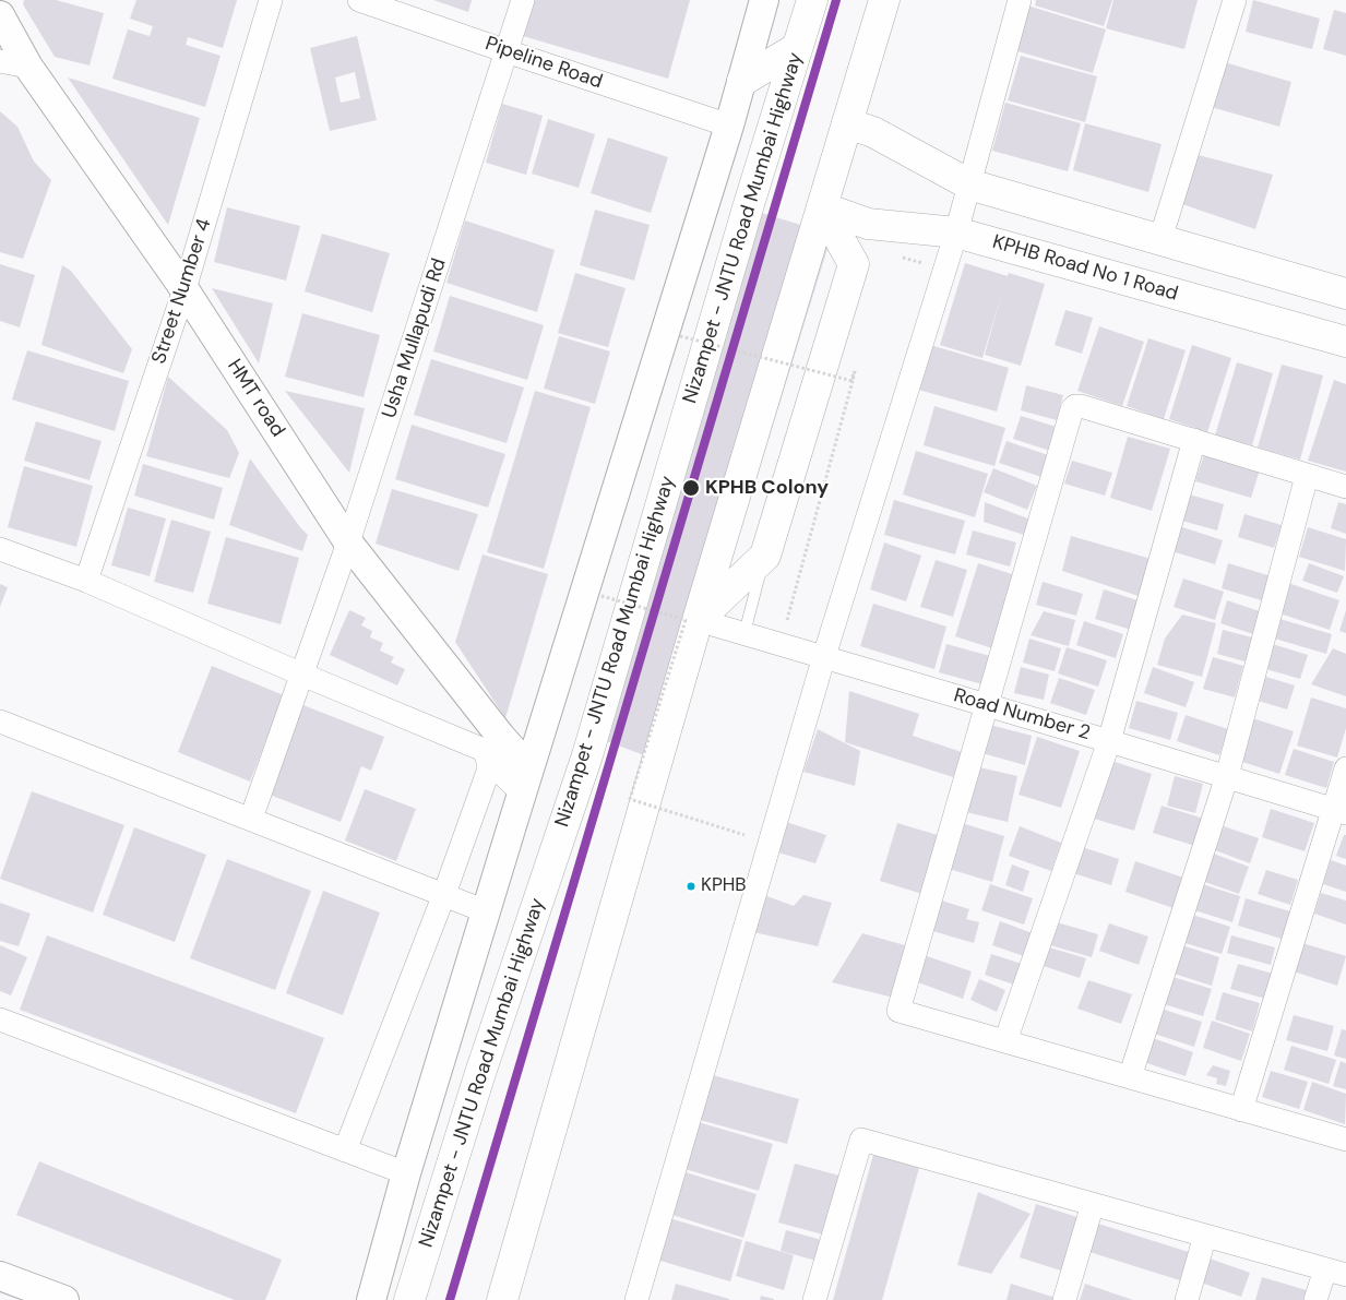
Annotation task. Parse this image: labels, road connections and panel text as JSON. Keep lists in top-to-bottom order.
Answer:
{
  "streets": {
    "main road": ["Nizampet - JNTU Road Mumbai Highway", "KPHB Road No 1 Road"],
    "street": [
      "Pipeline Road",
      "Street Number 4",
      "Usha Mullapudi Rd",
      "HMT road",
      "Road Number 2"
    ]
  },
  "crossings": [
    ["Pipeline Road", "Usha Mullapudi Rd"],
    ["Street Number 4", "HMT road"],
    ["Usha Mullapudi Rd", "HMT road"]
  ],
  "places": ["KPHB Colony", "KPHB"]
}
